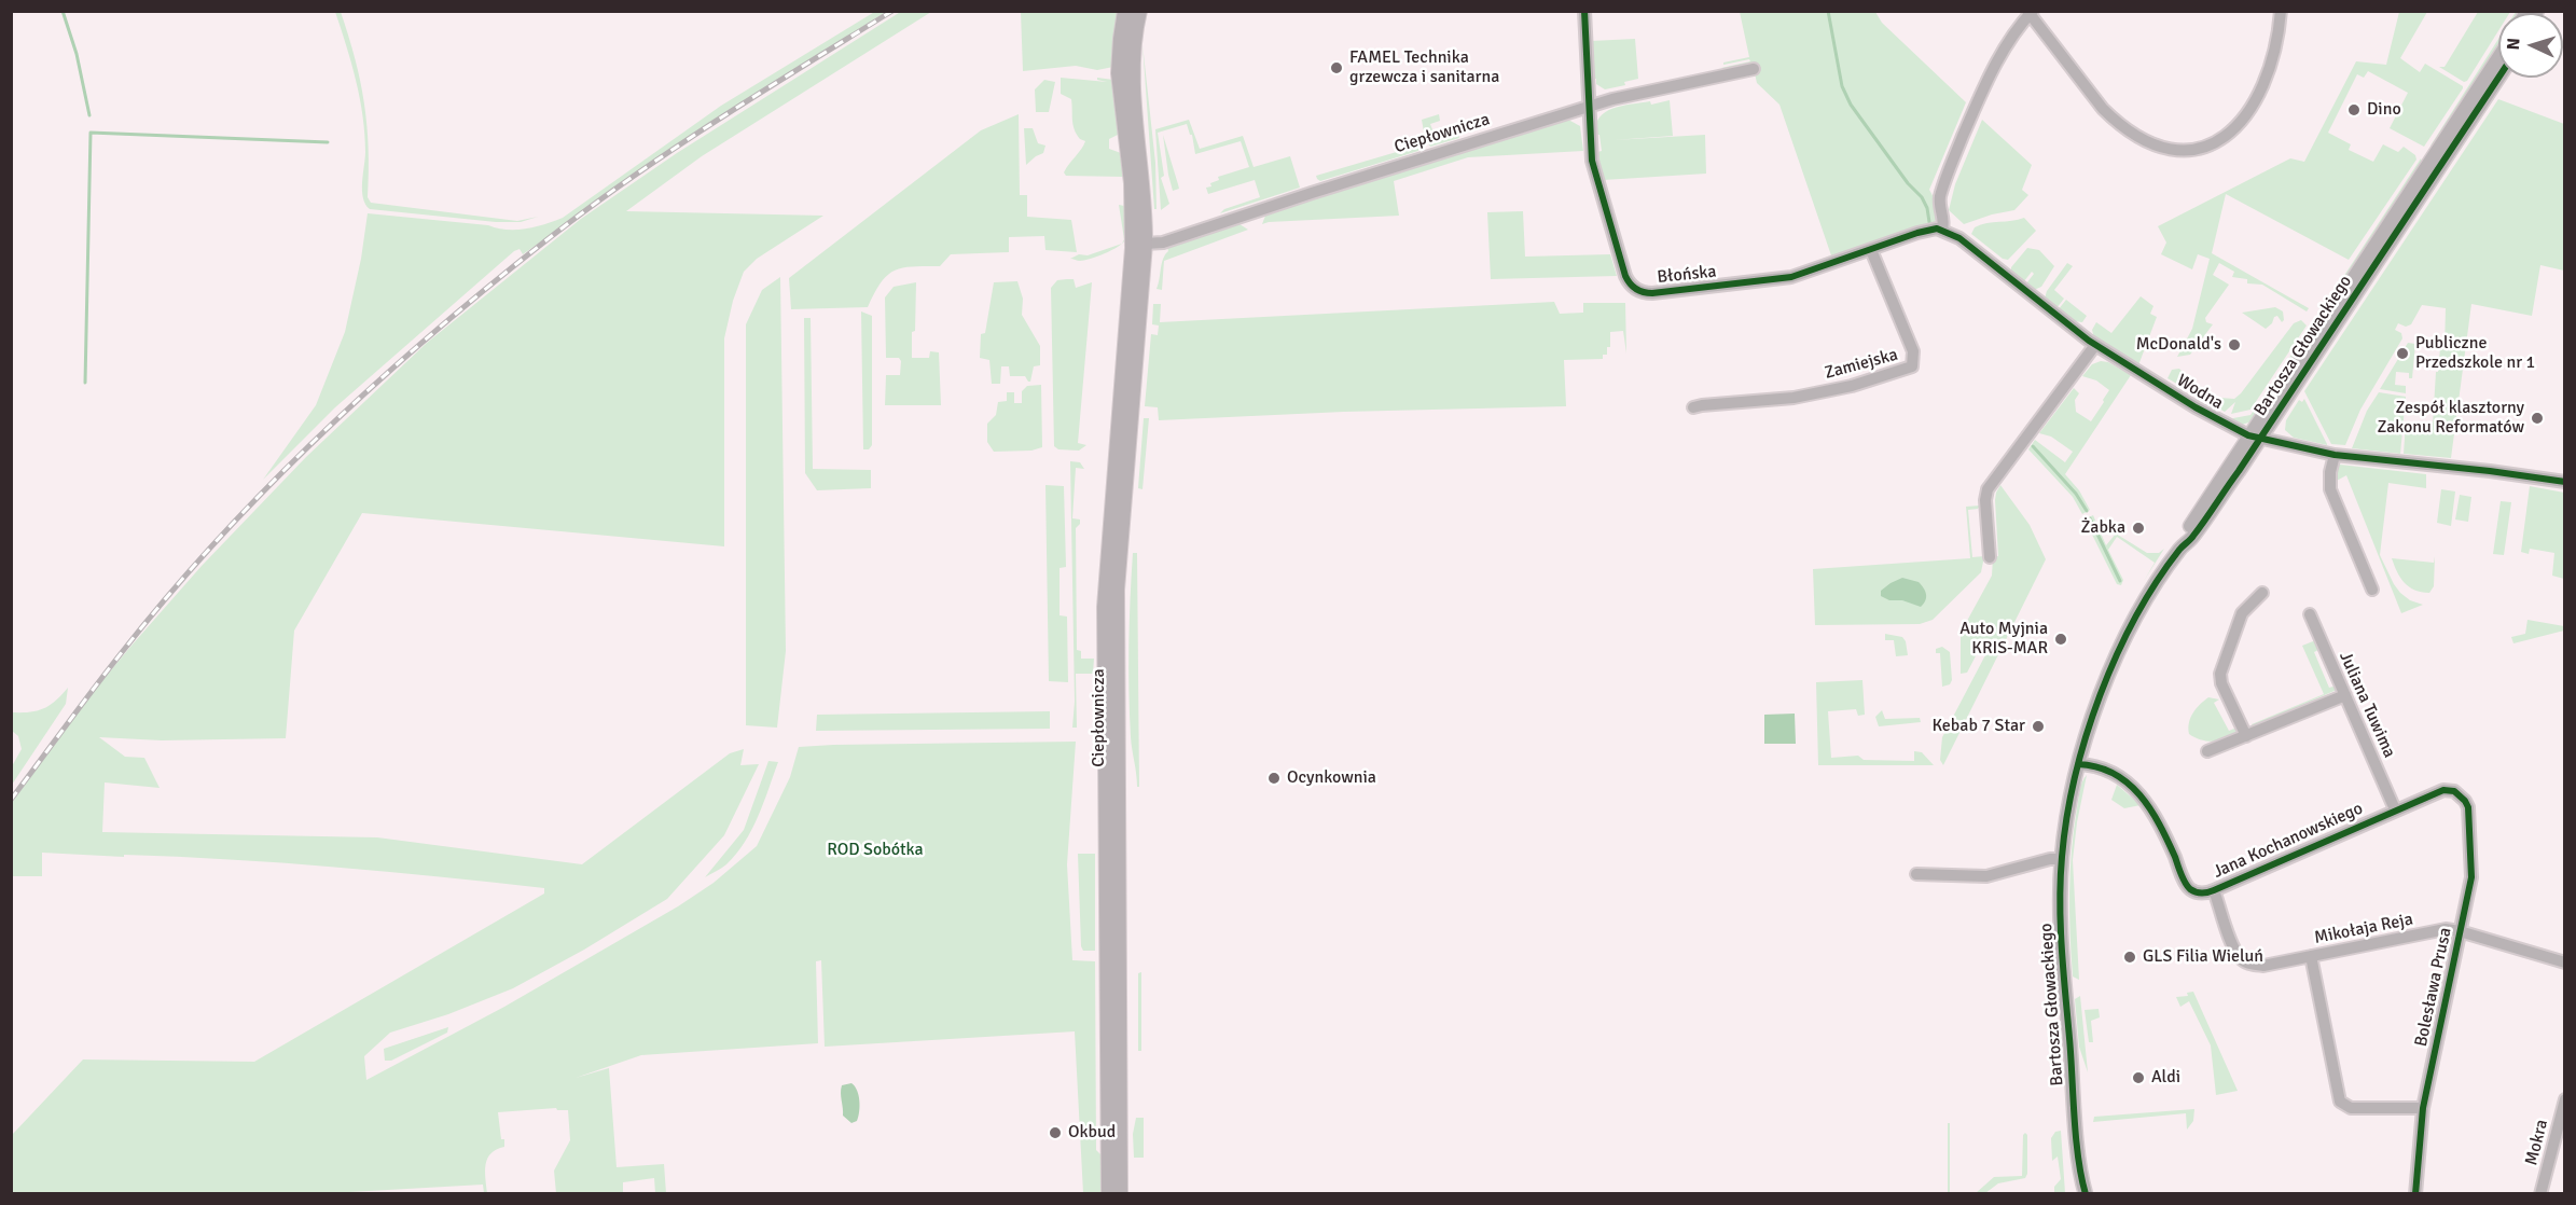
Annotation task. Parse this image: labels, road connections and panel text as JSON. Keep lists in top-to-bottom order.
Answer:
{
  "streets": {
    "main road": ["Ciepłownicza"],
    "street": [
      "Błońska",
      "Bartosza Głowackiego",
      "Zamiejska",
      "Wodna",
      "Juliana Tuwima",
      "Jana Kochanowskiego",
      "Mikołaja Reja",
      "Bolesława Prusa",
      "Mokra"
    ]
  },
  "crossings": [
    ["Ciepłownicza", "Błońska"],
    ["Błońska", "Zamiejska"],
    ["Błońska", "Wodna"],
    ["Bartosza Głowackiego", "Wodna"],
    ["Bartosza Głowackiego", "Jana Kochanowskiego"],
    ["Juliana Tuwima", "Jana Kochanowskiego"],
    ["Jana Kochanowskiego", "Mikołaja Reja"],
    ["Jana Kochanowskiego", "Bolesława Prusa"],
    ["Mikołaja Reja", "Bolesława Prusa"]
  ],
  "parks": ["ROD Sobótka"],
  "places": [
    "FAMEL Technika grzewcza i sanitarna",
    "Dino",
    "McDonald's",
    "Publiczne Przedszkole nr 1",
    "Zespół klasztorny Zakonu Reformatów",
    "Żabka",
    "Auto Myjnia KRIS-MAR",
    "Kebab 7 Star",
    "Ocynkownia",
    "GLS Filia Wieluń",
    "Aldi",
    "Okbud"
  ],
  "north": "left"
}
